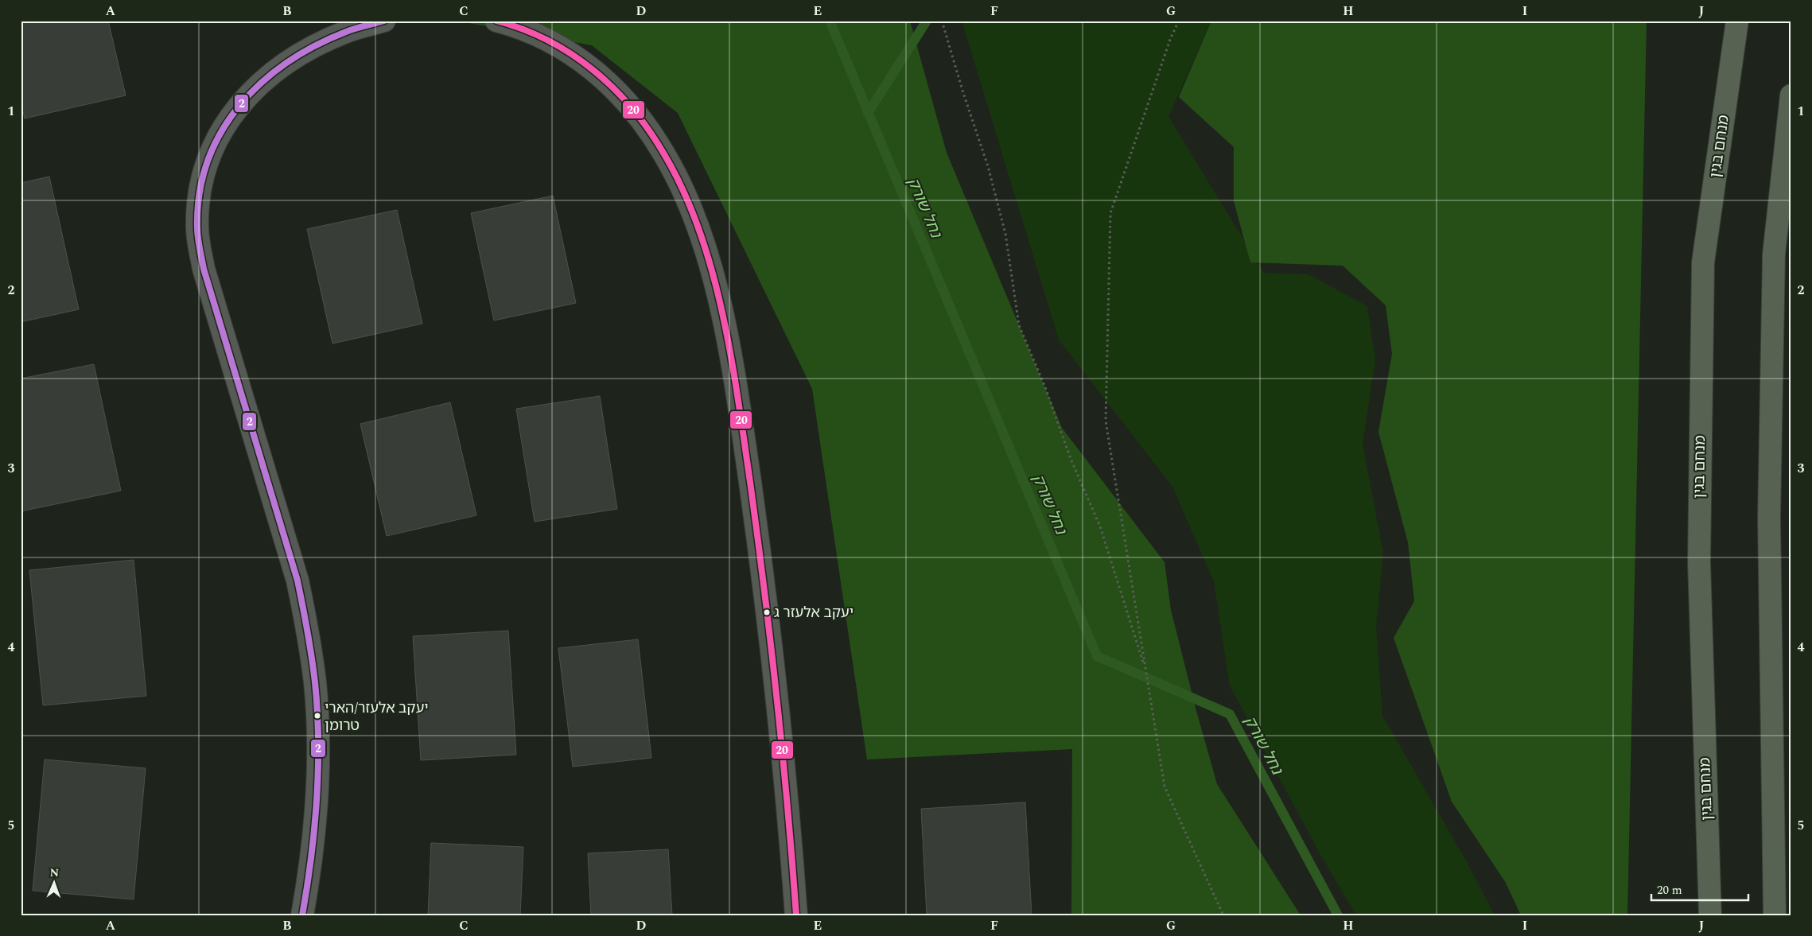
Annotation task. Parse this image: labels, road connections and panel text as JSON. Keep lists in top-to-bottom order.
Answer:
{
  "streets": {
    "highway": ["מנחם בגין"]
  },
  "water": ["נחל שורק"],
  "places": ["יעקב אלעזר ג", "יעקב אלעזר/הארי טרומן"],
  "lines": ["transit line 2", "transit line 20"],
  "scale_bar": "20 m",
  "north": "top",
  "grid": {
    "columns": [
      "A",
      "B",
      "C",
      "D",
      "E",
      "F",
      "G",
      "H",
      "I",
      "J"
    ],
    "rows": [
      "1",
      "2",
      "3",
      "4",
      "5"
    ]
  }
}
